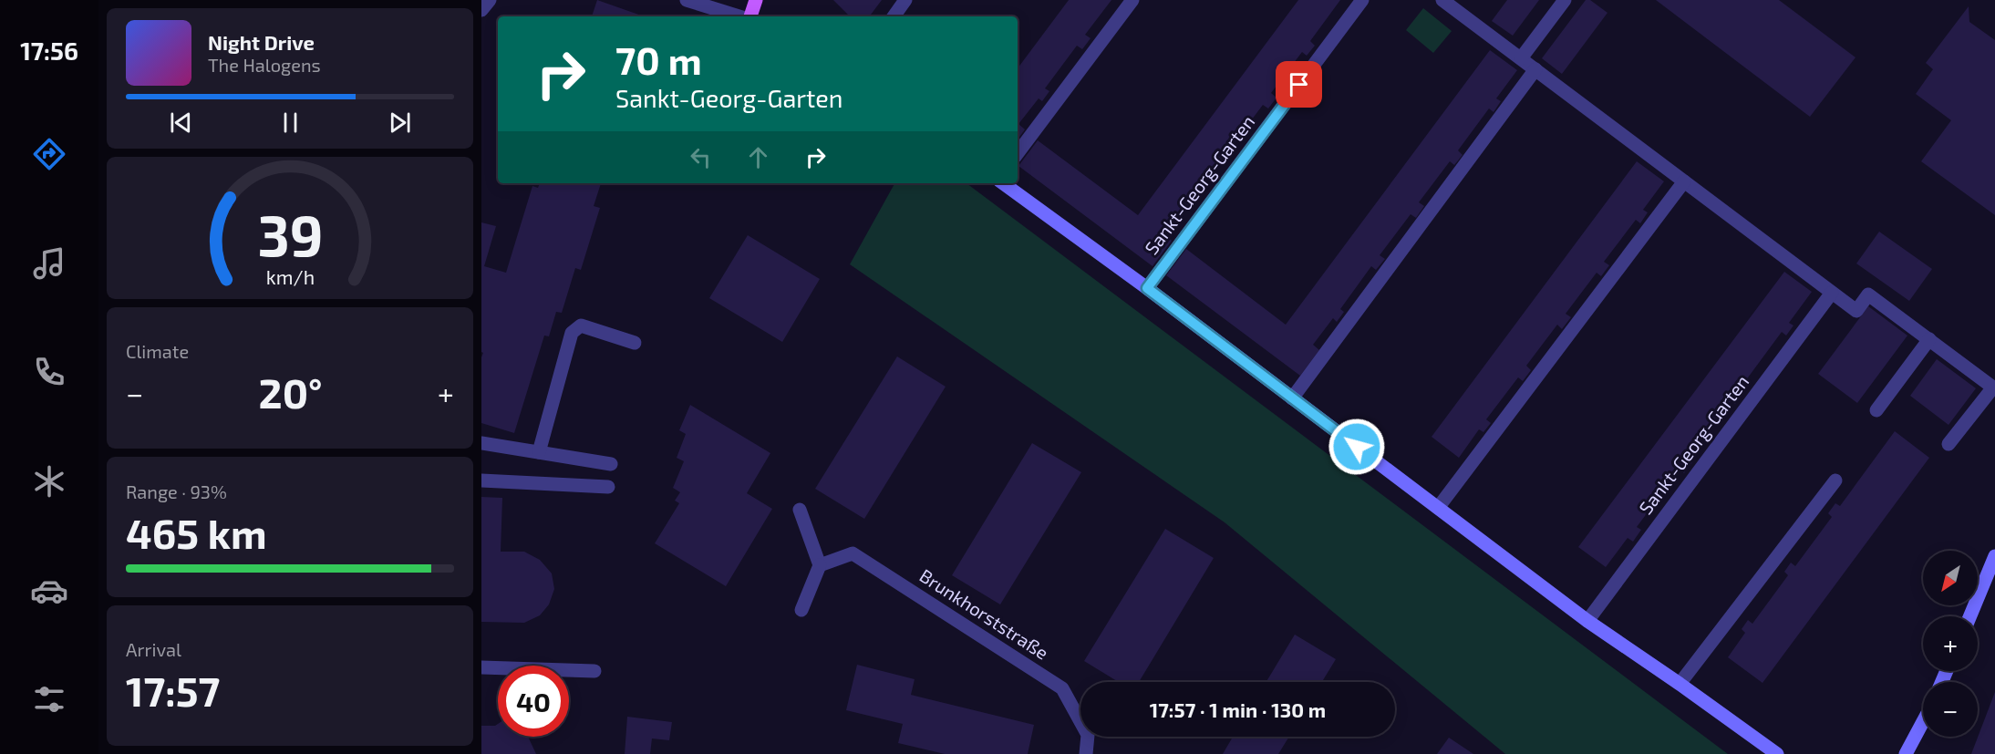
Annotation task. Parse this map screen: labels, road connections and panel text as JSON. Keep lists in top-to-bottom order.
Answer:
{
  "streets": {
    "street": ["Sankt-Georg-Garten", "Brunkhorststraße"]
  },
  "north": "bottom left",
  "page": {
    "tabs": "17:56",
    "turn": ["70 m", "Sankt-Georg-Garten"],
    "song": ["Night Drive", "The Halogens"],
    "tile": [
      "Climate",
      ["Range · 93%", "465 km"],
      ["Arrival", "17:57"]
    ],
    "heat": ["−", "20°", "+"],
    "map_buttons": ["+", "−"],
    "limit": "40",
    "trip": "17:57 · 1 min · 130 m",
    "gauge": ["39", "km/h"]
  }
}
